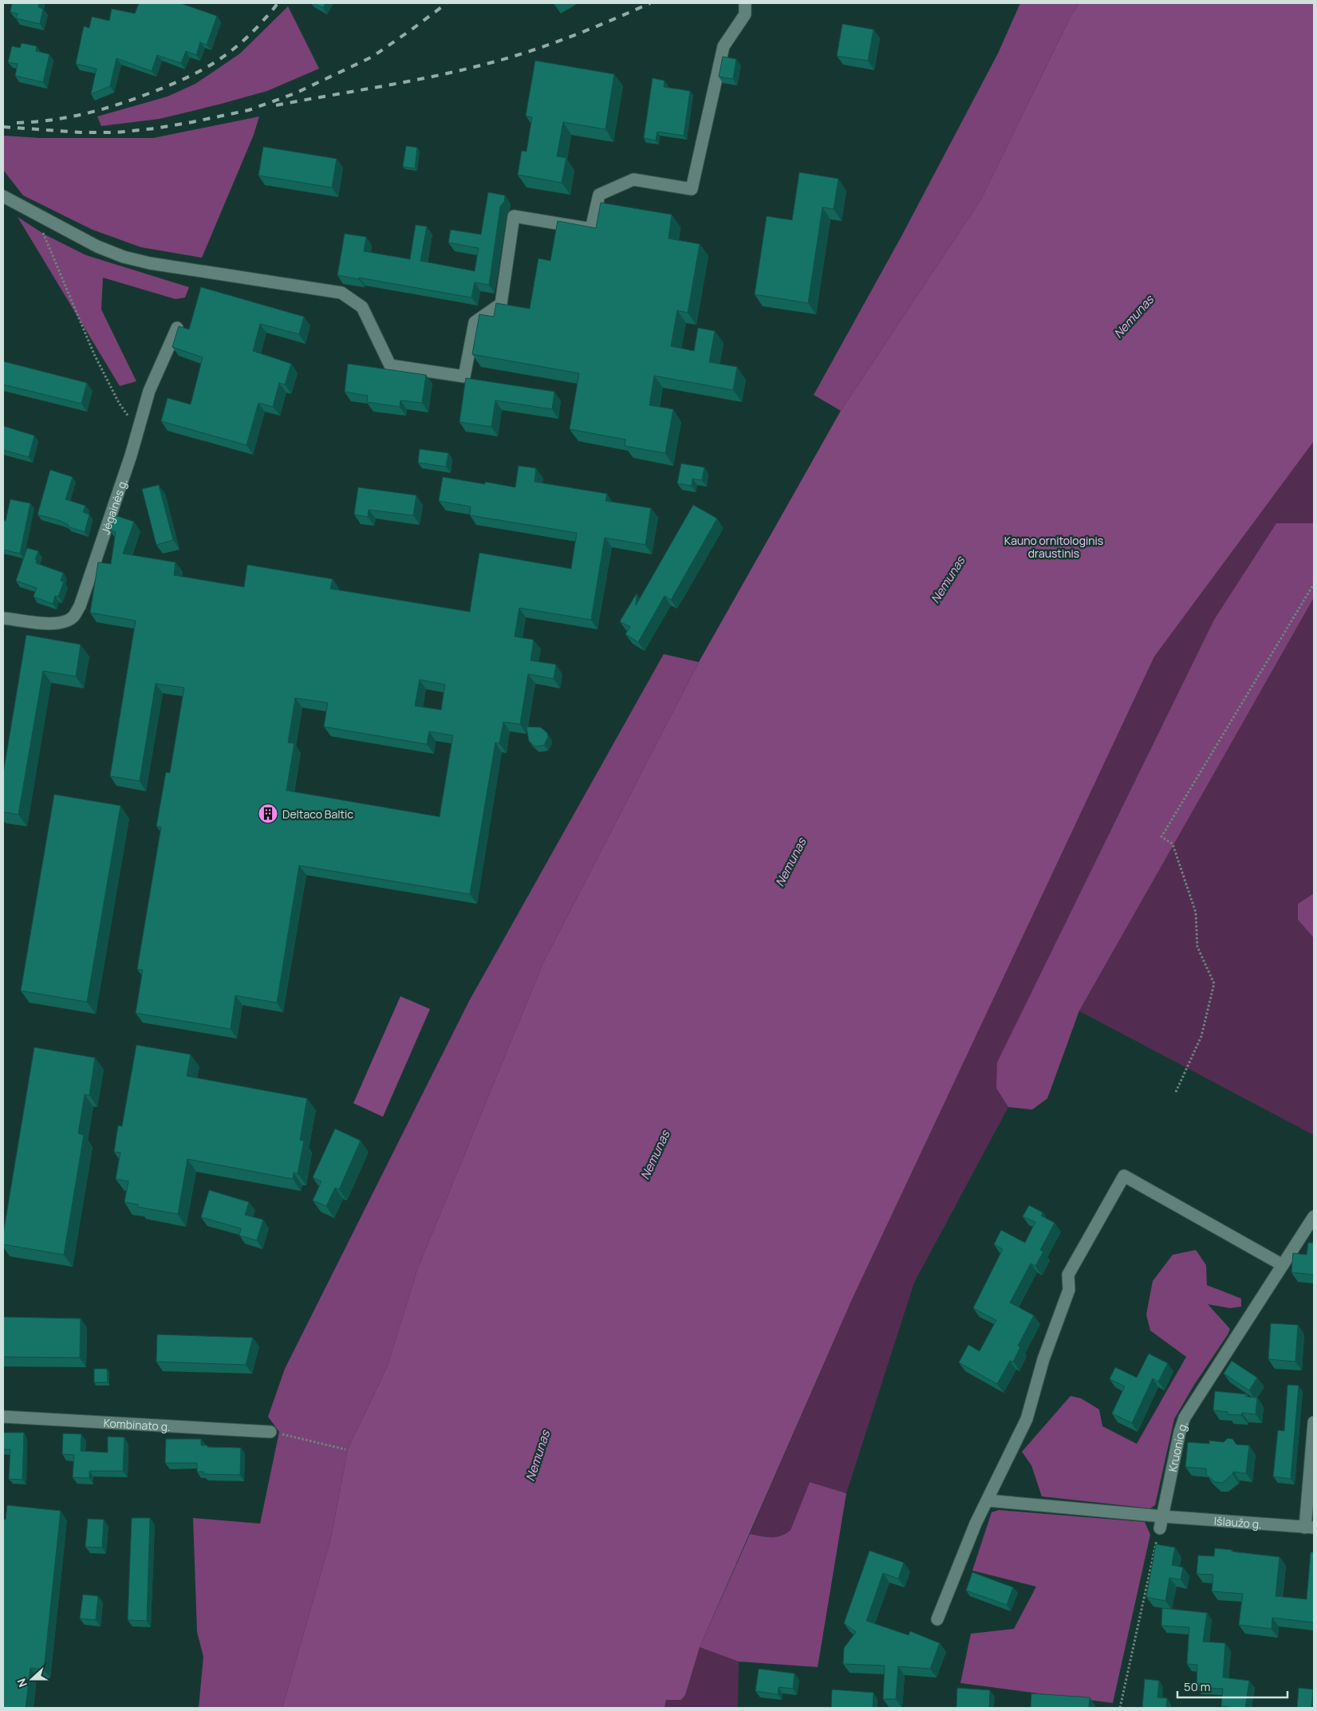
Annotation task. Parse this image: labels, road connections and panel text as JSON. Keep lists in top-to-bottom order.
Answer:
{
  "streets": {
    "street": [
      "Jėgainės g.",
      "Kombinato g.",
      "Kruonio g.",
      "Išlaužo g."
    ]
  },
  "crossings": [
    ["Kruonio g.", "Išlaužo g."]
  ],
  "water": ["Nemunas"],
  "parks": ["Kauno ornitologinis draustinis"],
  "places": {
    "building": ["Deltaco Baltic"]
  },
  "scale_bar": "50 m",
  "north": "left"
}
